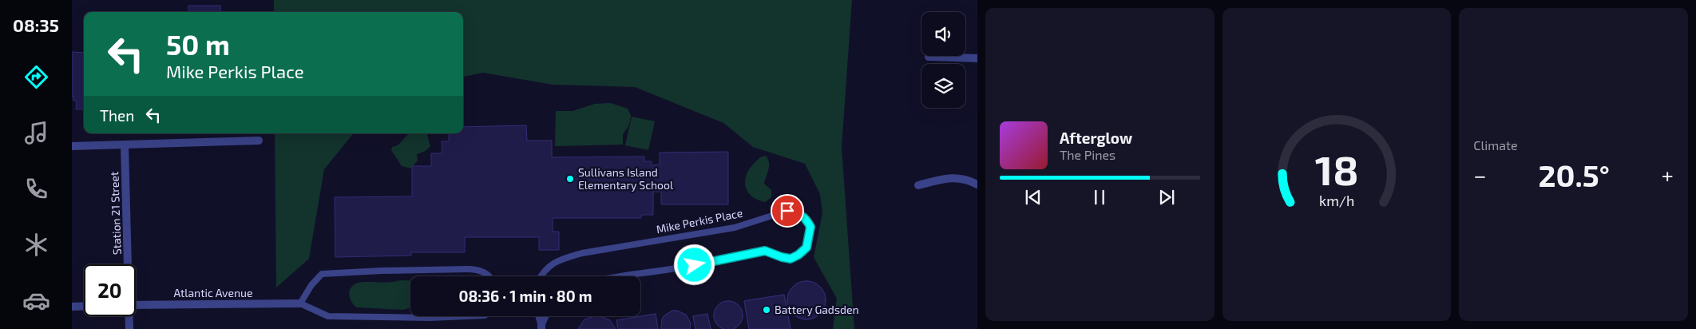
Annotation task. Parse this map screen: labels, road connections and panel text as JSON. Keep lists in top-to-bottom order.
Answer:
{
  "streets": {
    "street": ["Station 21 Street", "Atlantic Avenue"],
    "lane": ["Mike Perkis Place"]
  },
  "places": ["Sullivans Island Elementary School", "Battery Gadsden"],
  "page": {
    "tabs": "08:35",
    "tile": "Climate",
    "turn": ["50 m", "Mike Perkis Place"],
    "then": "Then",
    "song": ["Afterglow", "The Pines"],
    "heat": ["−", "20.5°", "+"],
    "limit": "20",
    "trip": "08:36 · 1 min · 80 m",
    "gauge": ["18", "km/h"]
  }
}
